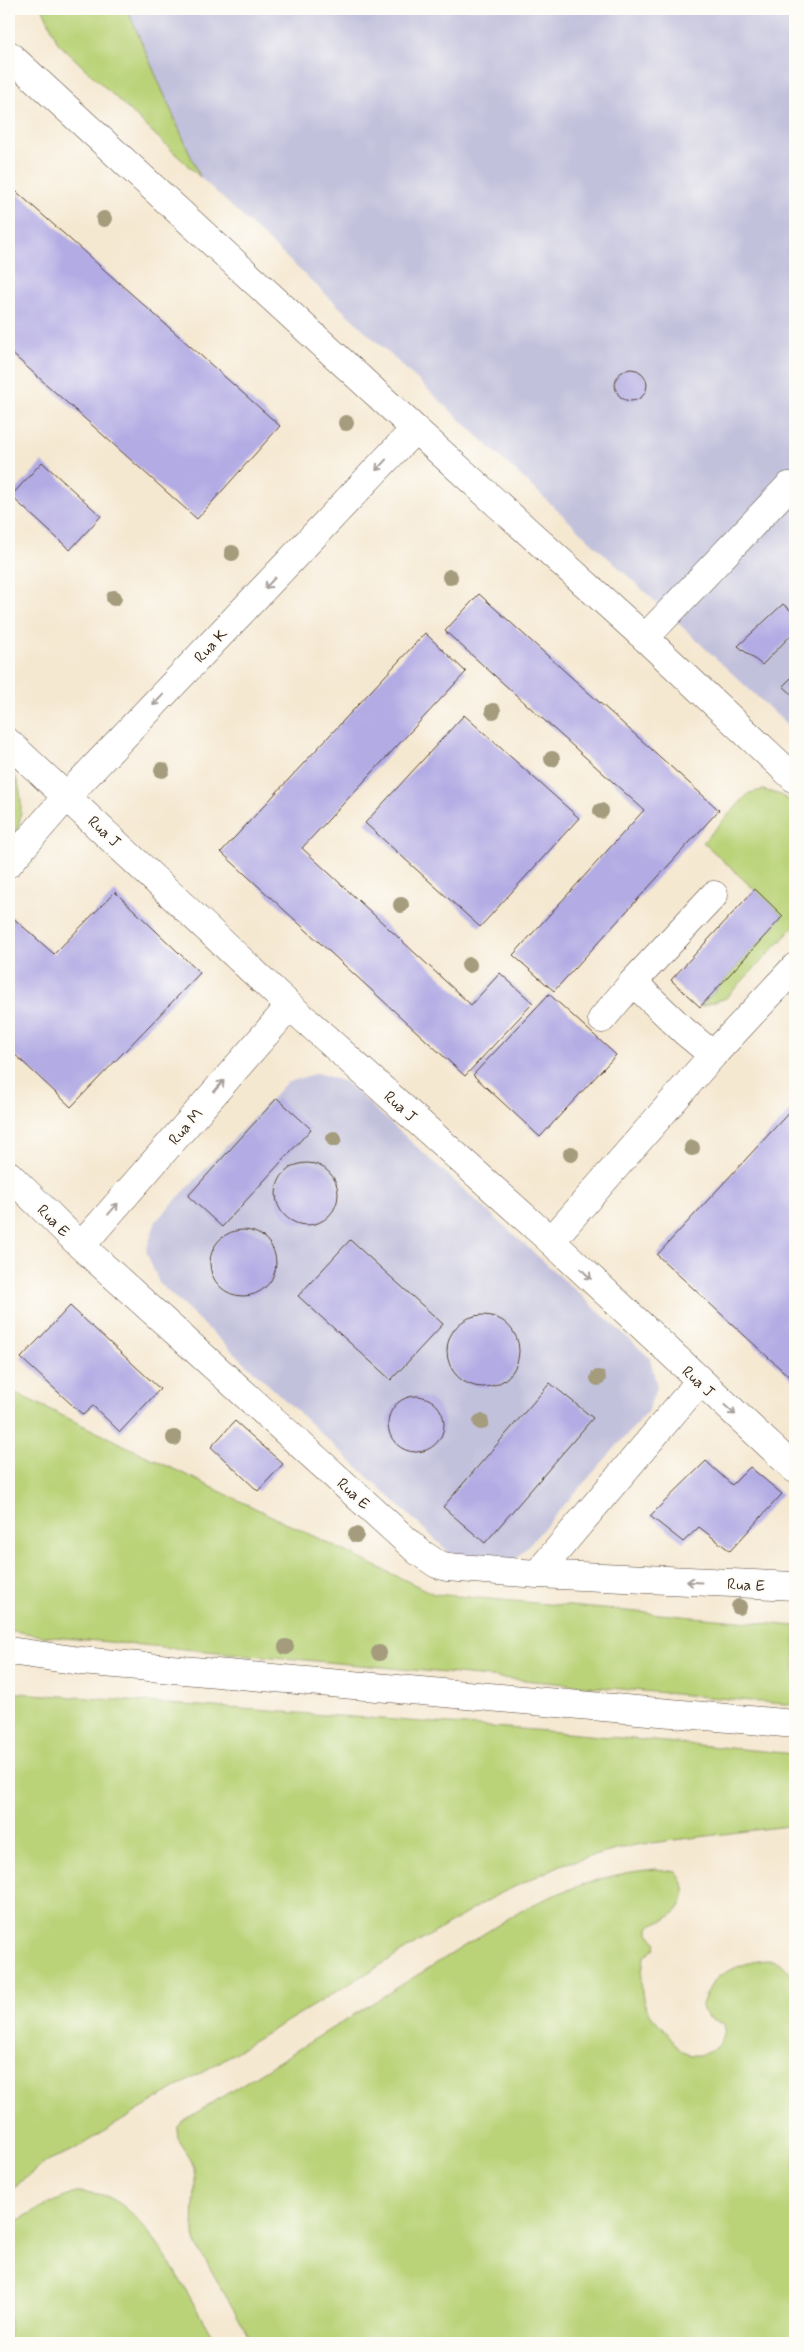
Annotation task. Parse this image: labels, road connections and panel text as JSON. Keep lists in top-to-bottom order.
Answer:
{
  "streets": {
    "lane": [
      "Rua K",
      "Rua J",
      "Rua M",
      "Rua E"
    ]
  },
  "crossings": [
    ["Rua K", "Rua J"],
    ["Rua J", "Rua M"],
    ["Rua M", "Rua E"]
  ],
  "one_way": ["Rua K", "Rua M"]
}
